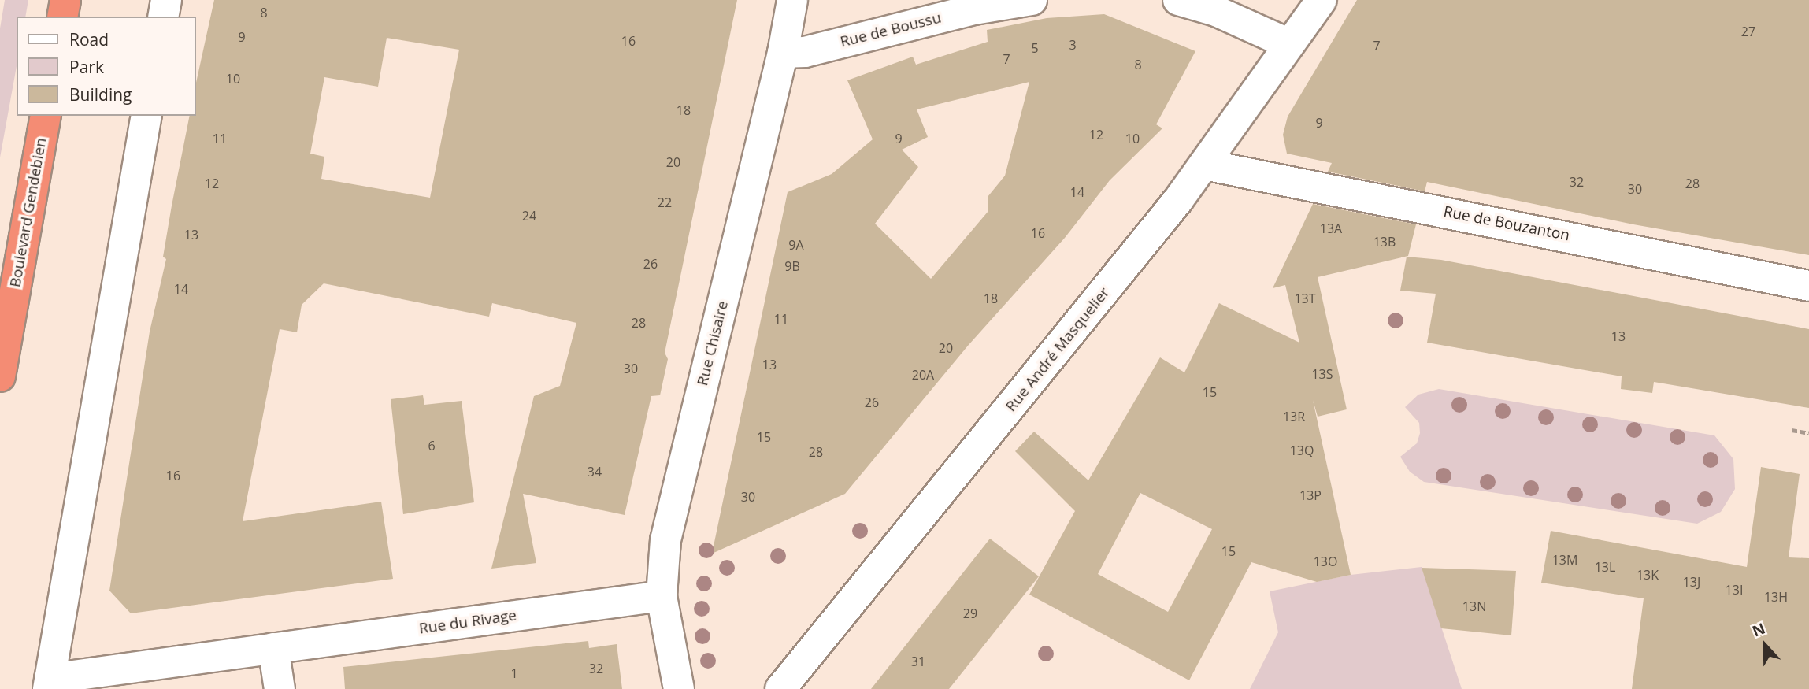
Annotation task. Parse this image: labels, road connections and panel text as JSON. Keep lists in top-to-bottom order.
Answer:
{
  "streets": {
    "highway": ["Boulevard Gendebien"],
    "street": [
      "Rue de Boussu",
      "Rue de Bouzanton",
      "Rue Chisaire",
      "Rue André Masquelier",
      "Rue du Rivage"
    ]
  },
  "crossings": [
    ["Rue de Boussu", "Rue Chisaire"],
    ["Rue de Bouzanton", "Rue André Masquelier"],
    ["Rue Chisaire", "Rue du Rivage"]
  ],
  "house_numbers": [
    "8",
    "27",
    "9",
    "16",
    "3",
    "7",
    "5",
    "7",
    "8",
    "10",
    "18",
    "9",
    "12",
    "11",
    "9",
    "10",
    "20",
    "32",
    "12",
    "28",
    "30",
    "14",
    "22",
    "24",
    "13A",
    "16",
    "13",
    "13B",
    "9A",
    "26",
    "9B",
    "14",
    "18",
    "13T",
    "11",
    "28",
    "13",
    "20",
    "13",
    "30",
    "13S",
    "20A",
    "15",
    "26",
    "13R",
    "15",
    "6",
    "13Q",
    "28",
    "34",
    "16",
    "13P",
    "30",
    "15",
    "13M",
    "13O",
    "13L",
    "13K",
    "13J",
    "13I",
    "13H",
    "13N",
    "29",
    "31",
    "32",
    "1"
  ],
  "legend": ["Road", "Park", "Building"],
  "north": "top"
}
